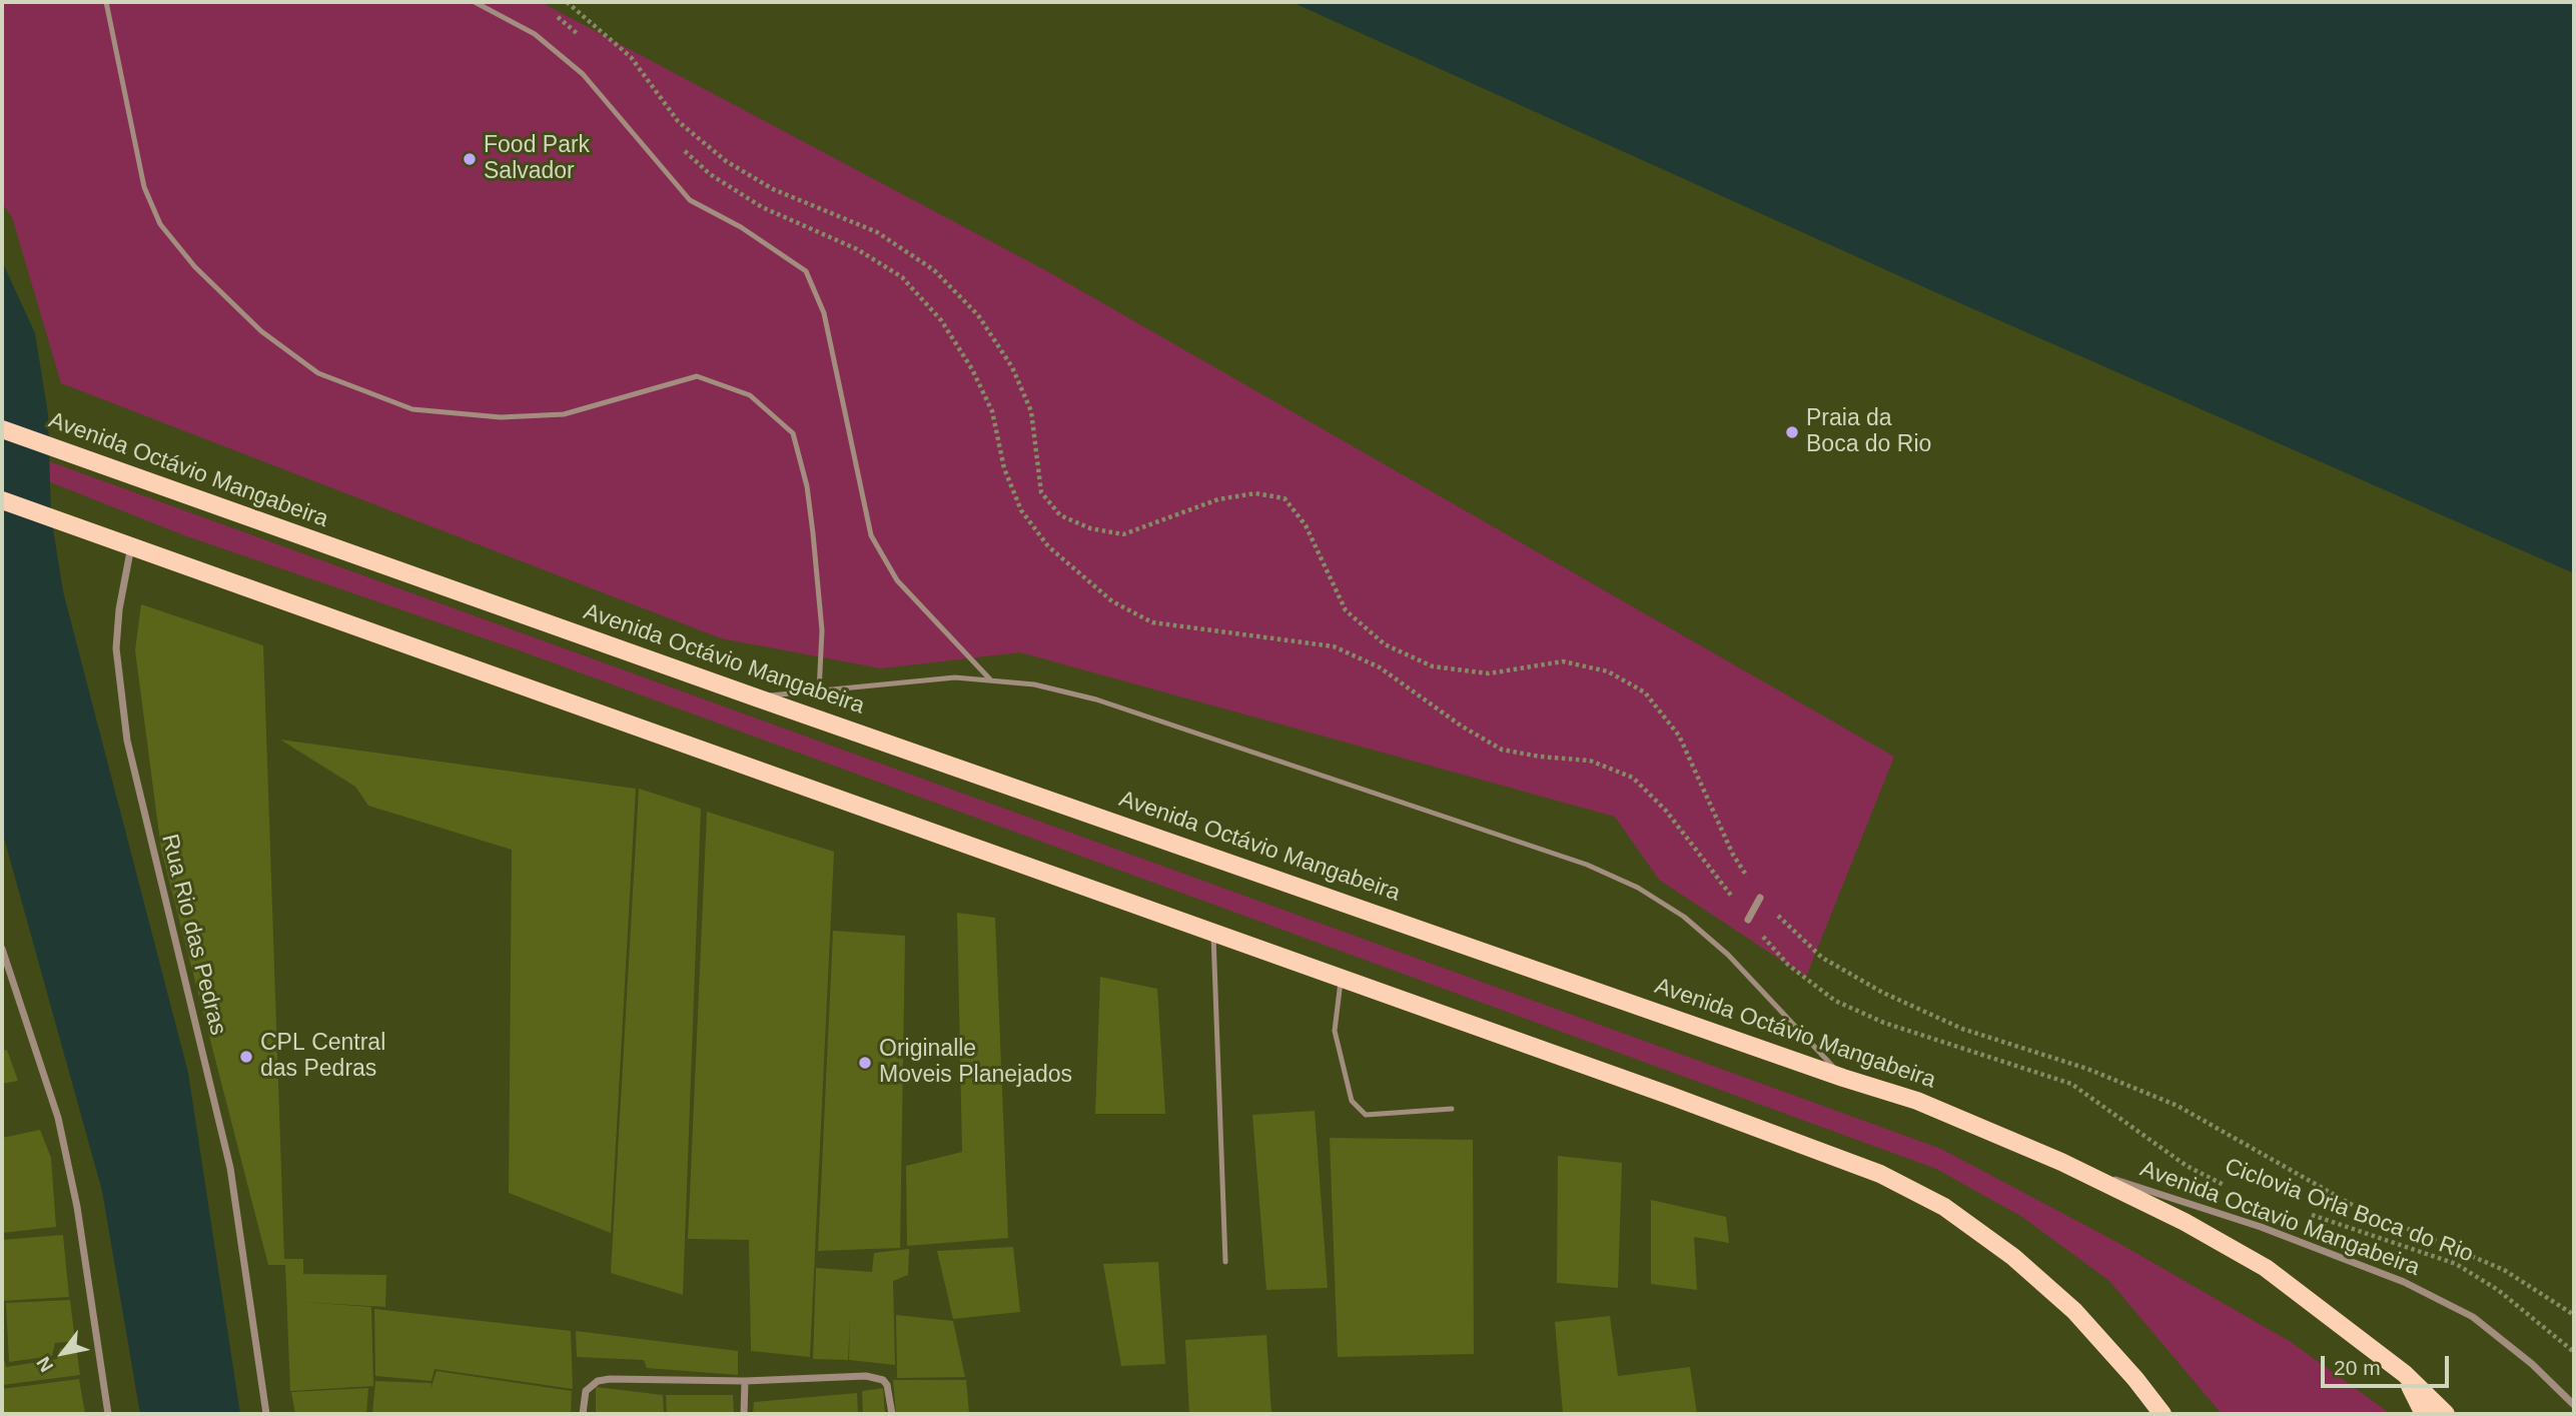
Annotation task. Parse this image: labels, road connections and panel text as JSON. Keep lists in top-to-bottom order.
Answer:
{
  "streets": {
    "main road": ["Avenida Octávio Mangabeira"],
    "street": ["Rua Rio das Pedras", "Avenida Octavio Mangabeira"],
    "path": ["Ciclovia Orla Boca do Rio"]
  },
  "crossings": [
    ["Avenida Octávio Mangabeira", "Avenida Octavio Mangabeira"]
  ],
  "places": [
    "Food Park Salvador",
    "Praia da Boca do Rio",
    "CPL Central das Pedras",
    "Originalle Moveis Planejados"
  ],
  "scale_bar": "20 m",
  "north": "bottom left"
}
